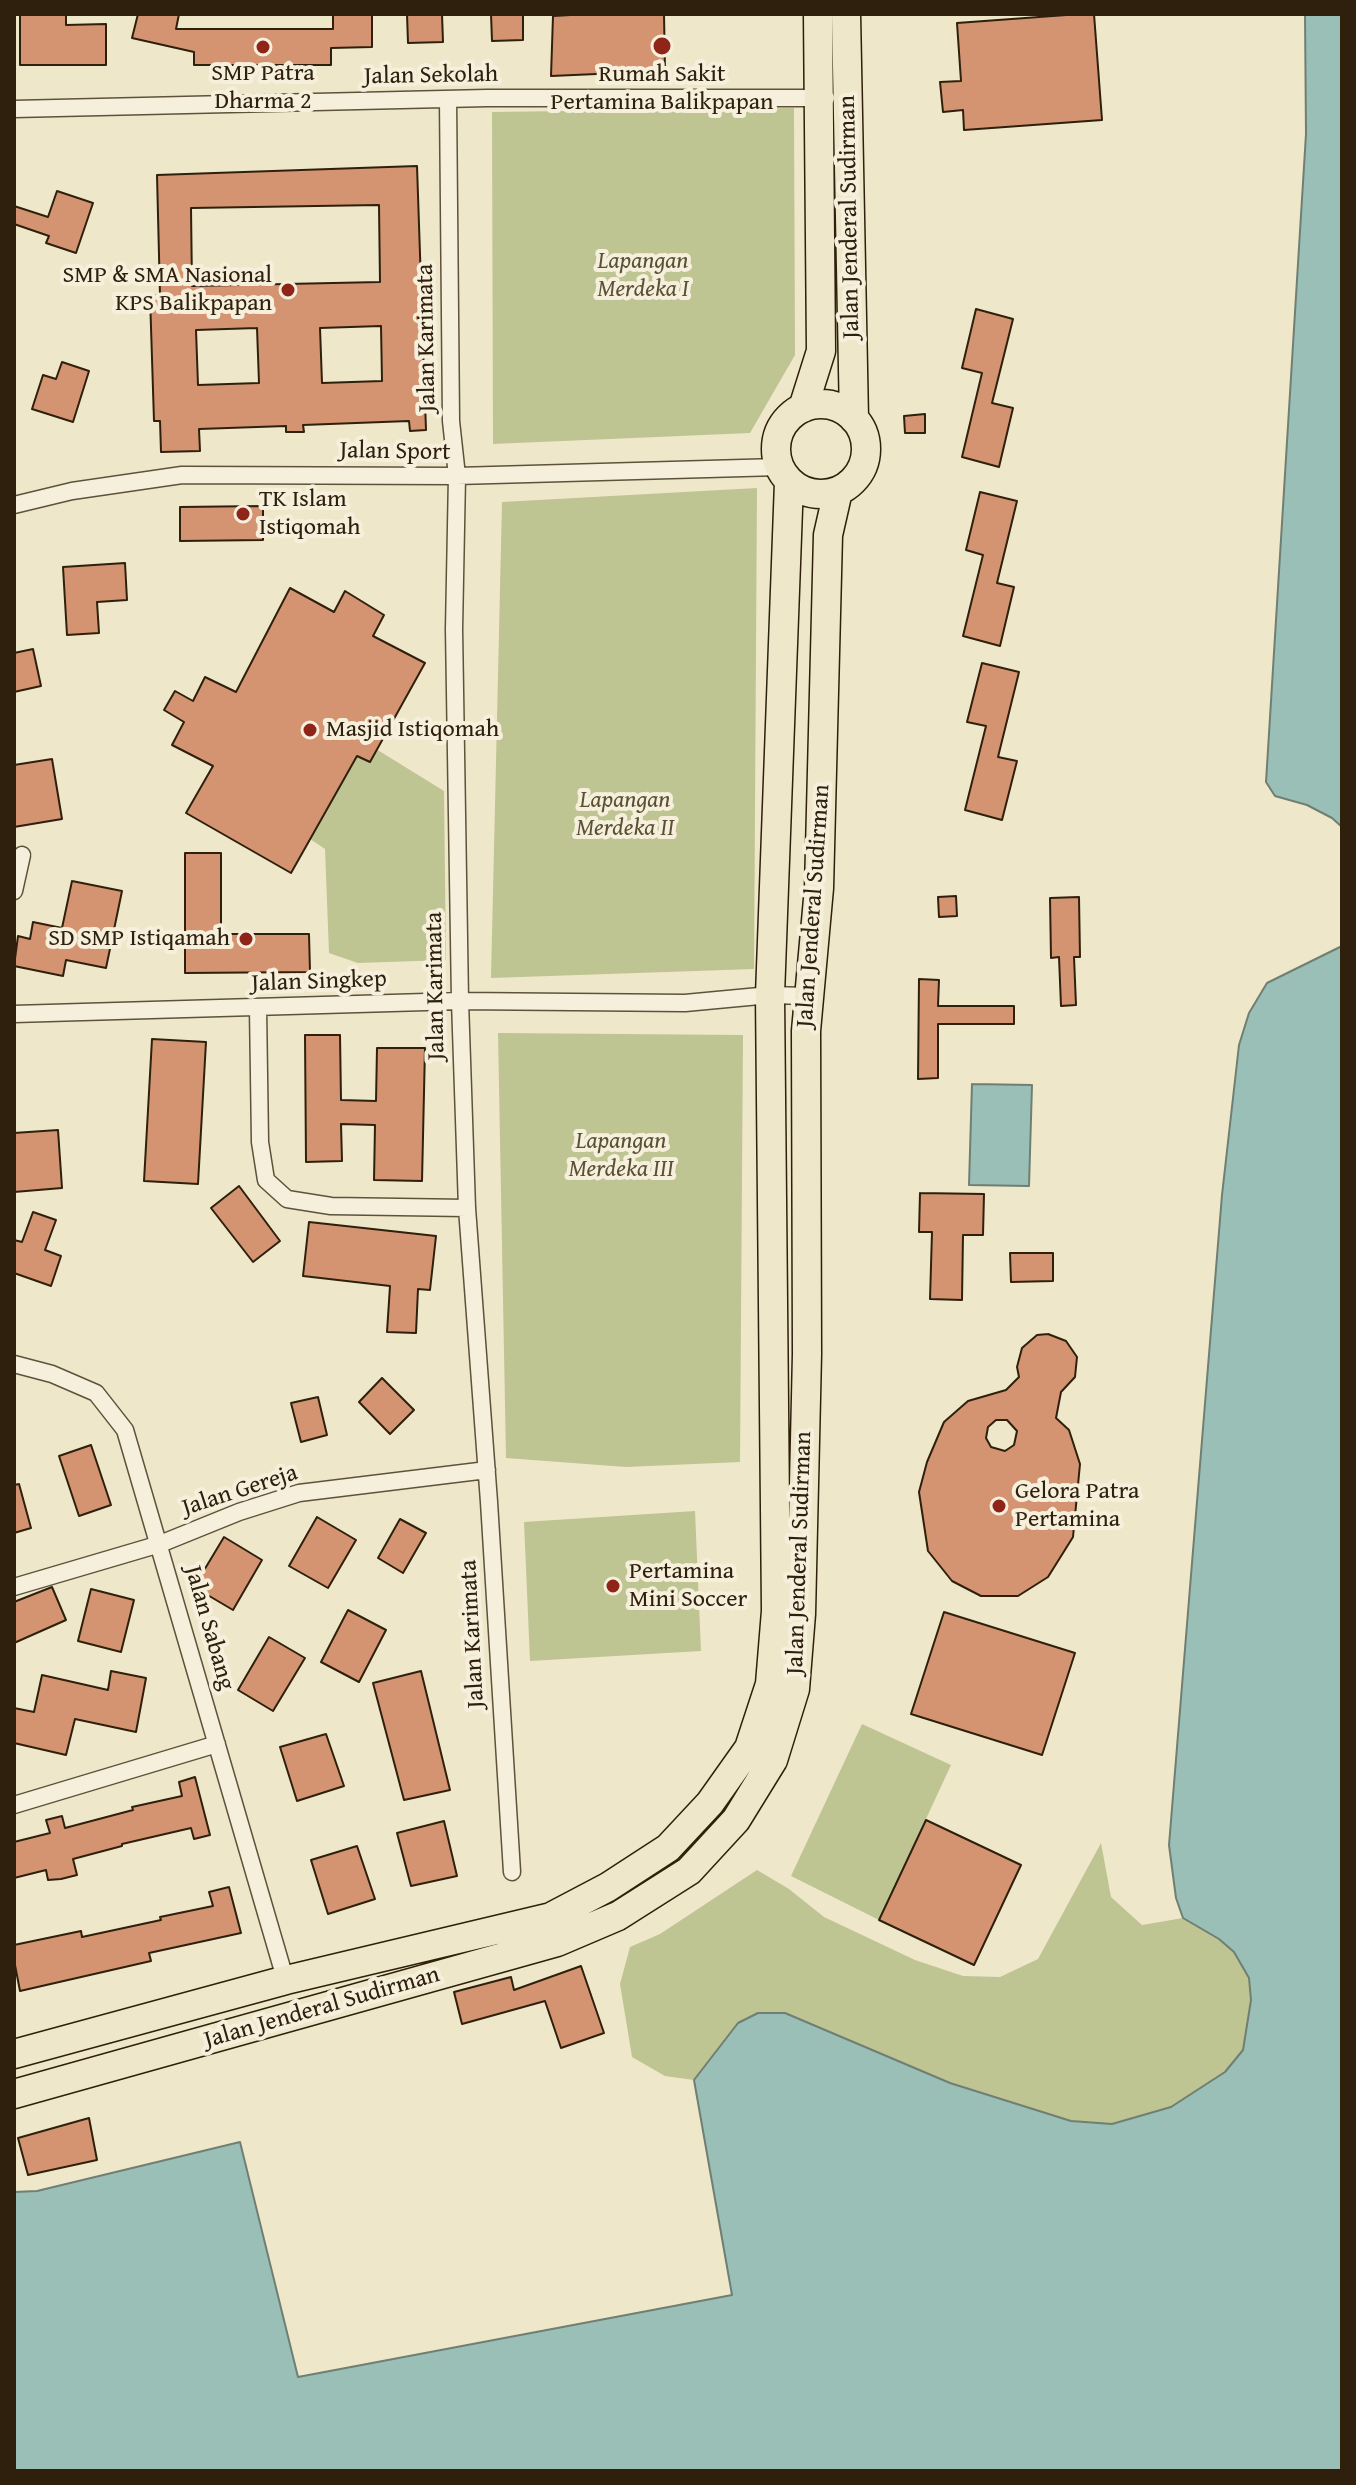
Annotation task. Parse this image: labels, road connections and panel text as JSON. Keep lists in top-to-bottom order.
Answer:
{
  "streets": {
    "highway": ["Jalan Jenderal Sudirman"],
    "street": [
      "Jalan Sekolah",
      "Jalan Karimata",
      "Jalan Sport",
      "Jalan Singkep",
      "Jalan Gereja",
      "Jalan Sabang"
    ]
  },
  "crossings": [
    ["Jalan Sekolah", "Jalan Jenderal Sudirman"],
    ["Jalan Sekolah", "Jalan Karimata"],
    ["Jalan Jenderal Sudirman", "Jalan Sport"],
    ["Jalan Jenderal Sudirman", "Jalan Singkep"],
    ["Jalan Karimata", "Jalan Sport"],
    ["Jalan Karimata", "Jalan Singkep"],
    ["Jalan Karimata", "Jalan Gereja"],
    ["Jalan Gereja", "Jalan Sabang"]
  ],
  "parks": ["Lapangan Merdeka I", "Lapangan Merdeka II", "Lapangan Merdeka III"],
  "places": [
    "Rumah Sakit Pertamina Balikpapan",
    "SMP Patra Dharma 2",
    "SMP & SMA Nasional KPS Balikpapan",
    "TK Islam Istiqomah",
    "Masjid Istiqomah",
    "SD SMP Istiqamah",
    "Gelora Patra Pertamina",
    "Pertamina Mini Soccer"
  ]
}
